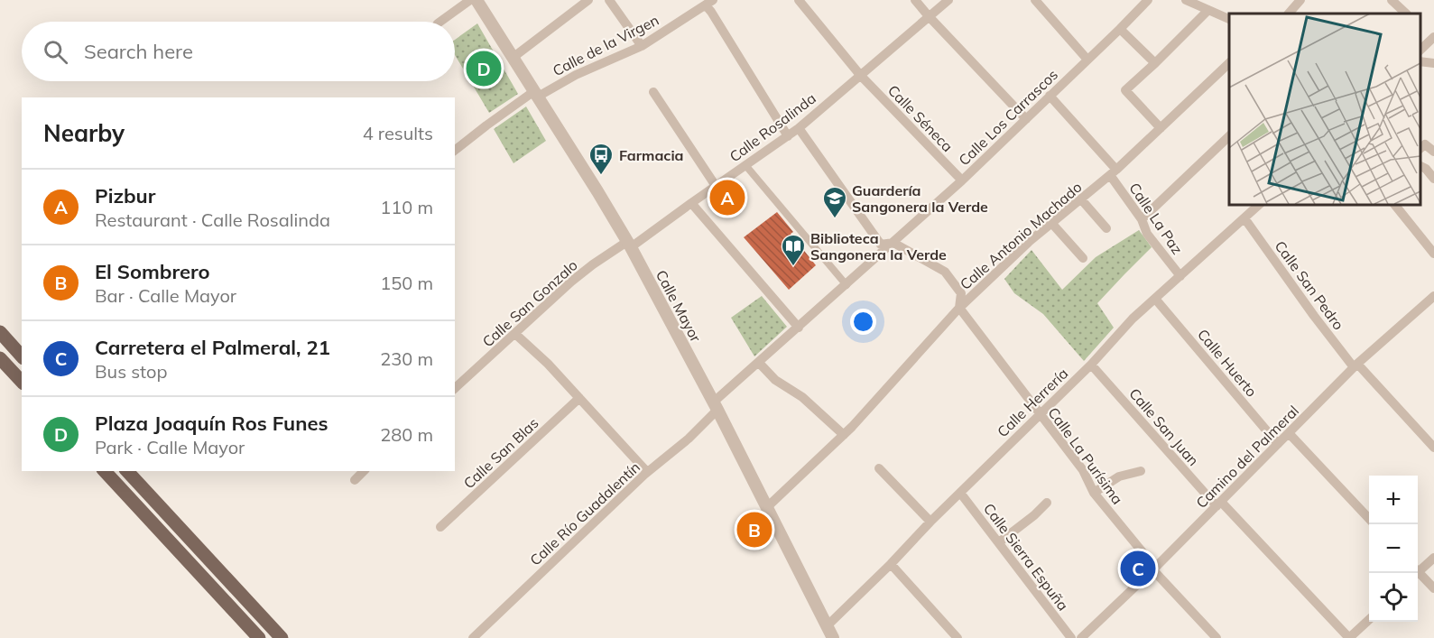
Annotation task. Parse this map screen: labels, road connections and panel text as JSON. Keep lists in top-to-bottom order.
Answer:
{
  "streets": {
    "street": [
      "Calle de la Virgen",
      "Calle Los Carrascos",
      "Calle Séneca",
      "Calle Rosalinda",
      "Calle La Paz",
      "Calle Antonio Machado",
      "Calle San Pedro",
      "Calle San Gonzalo",
      "Calle Mayor",
      "Calle Huerto",
      "Calle Herrería",
      "Calle San Juan",
      "Calle San Blas",
      "Calle La Purísima",
      "Camino del Palmeral",
      "Calle Río Guadalentín",
      "Calle Sierra Espuña"
    ]
  },
  "crossings": [
    ["Calle de la Virgen", "Calle Mayor"],
    ["Calle Los Carrascos", "Calle Séneca"],
    ["Calle Los Carrascos", "Calle La Paz"],
    ["Calle Los Carrascos", "Calle Mayor"],
    ["Calle Los Carrascos", "Calle La Purísima"],
    ["Calle Los Carrascos", "Calle Río Guadalentín"],
    ["Calle Séneca", "Calle Rosalinda"],
    ["Calle Rosalinda", "Calle San Gonzalo"],
    ["Calle Rosalinda", "Calle Mayor"],
    ["Calle Rosalinda", "Calle La Purísima"],
    ["Calle La Paz", "Calle Antonio Machado"],
    ["Calle La Paz", "Calle Herrería"],
    ["Calle Antonio Machado", "Calle Mayor"],
    ["Calle Antonio Machado", "Calle La Purísima"],
    ["Calle San Pedro", "Calle Herrería"],
    ["Calle San Pedro", "Camino del Palmeral"],
    ["Calle San Gonzalo", "Calle Mayor"],
    ["Calle Mayor", "Calle Herrería"],
    ["Calle Mayor", "Calle Río Guadalentín"],
    ["Calle Huerto", "Calle Herrería"],
    ["Calle Huerto", "Camino del Palmeral"],
    ["Calle Herrería", "Calle San Juan"],
    ["Calle Herrería", "Calle La Purísima"],
    ["Calle Herrería", "Calle Sierra Espuña"],
    ["Calle San Juan", "Camino del Palmeral"],
    ["Calle La Purísima", "Camino del Palmeral"]
  ],
  "places": {
    "bus stop": ["Farmacia"],
    "school or university": ["Guardería Sangonera la Verde"],
    "library": ["Biblioteca Sangonera la Verde"]
  },
  "page": {
    "search": "Search here",
    "pins": [
      "D",
      "A",
      "B",
      "C"
    ],
    "heading": ["Nearby", "4 results"],
    "list": [
      {
        "mark": "A",
        "name": "Pizbur",
        "note": "Restaurant · Calle Rosalinda",
        "value": "110 m"
      },
      {
        "mark": "B",
        "name": "El Sombrero",
        "note": "Bar · Calle Mayor",
        "value": "150 m"
      },
      {
        "mark": "C",
        "name": "Carretera el Palmeral, 21",
        "note": "Bus stop",
        "value": "230 m"
      },
      {
        "mark": "D",
        "name": "Plaza Joaquín Ros Funes",
        "note": "Park · Calle Mayor",
        "value": "280 m"
      }
    ],
    "map_buttons": ["+", "−"]
  }
}
